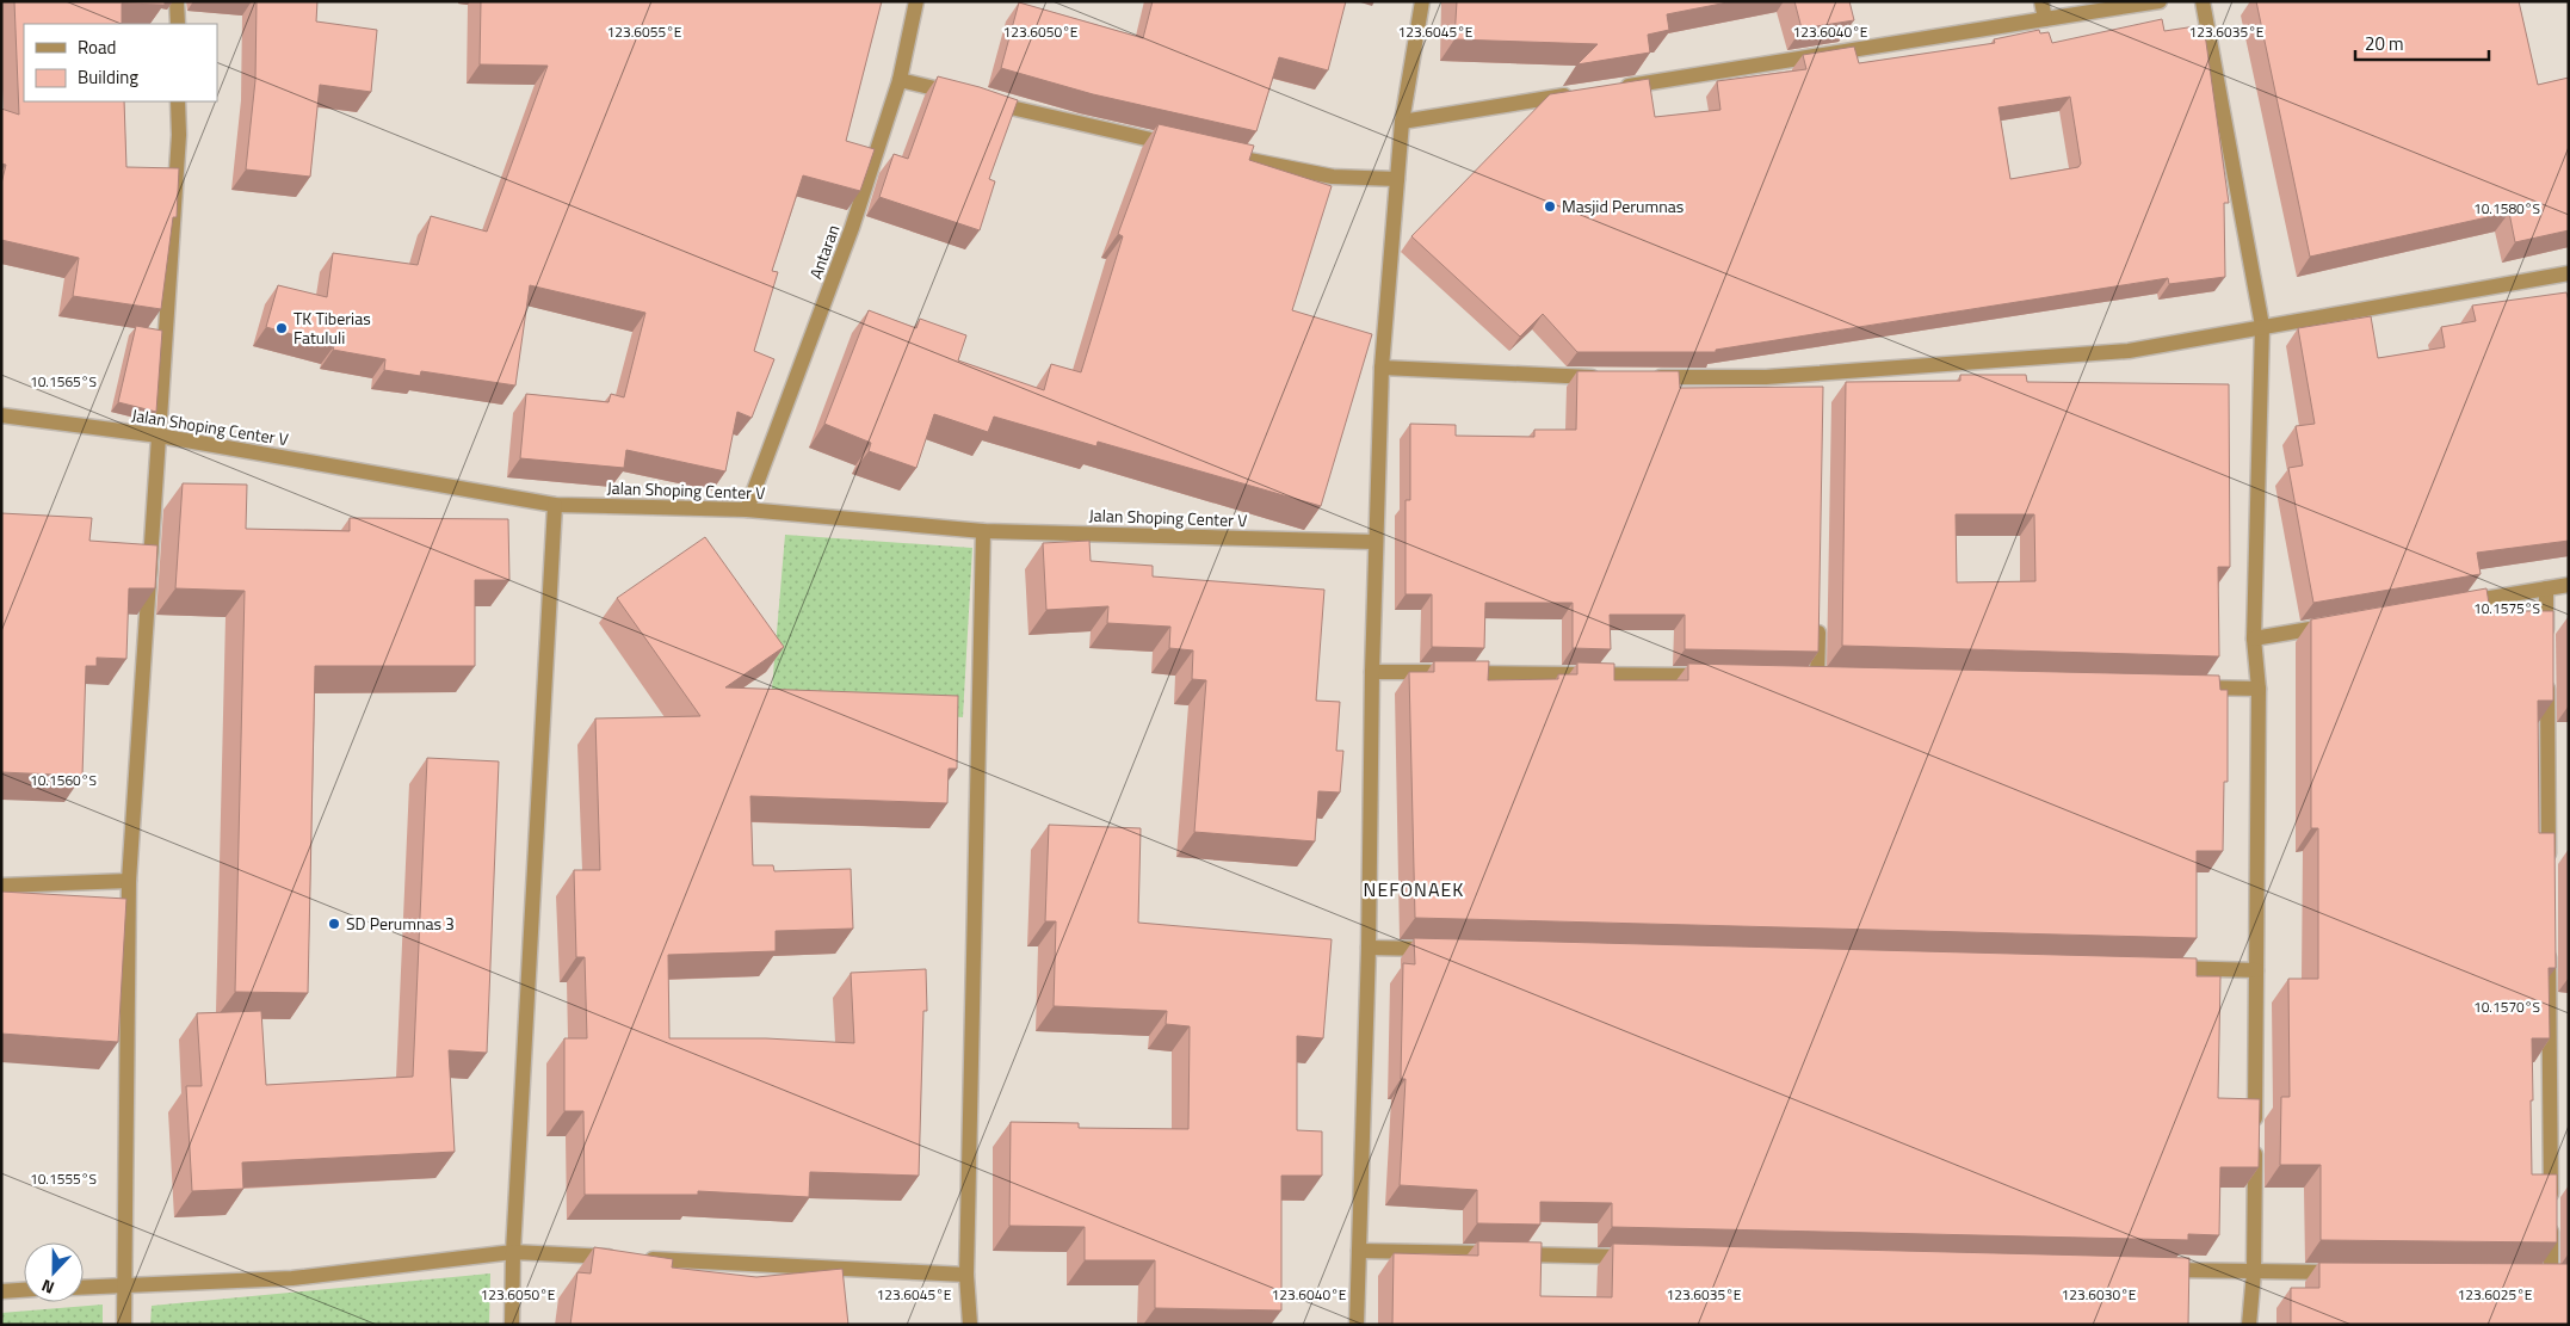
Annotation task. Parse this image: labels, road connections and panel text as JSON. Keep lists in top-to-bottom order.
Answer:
{
  "streets": {
    "street": ["Antaran", "Jalan Shoping Center V"]
  },
  "crossings": [
    ["Antaran", "Jalan Shoping Center V"]
  ],
  "districts": ["NEFONAEK"],
  "places": ["Masjid Perumnas", "TK Tiberias Fatululi", "SD Perumnas 3"],
  "legend": ["Road", "Building"],
  "scale_bar": "20 m",
  "north": "bottom",
  "coordinates": [
    "123.6055°E",
    "123.6050°E",
    "123.6045°E",
    "123.6040°E",
    "123.6035°E",
    "10.1580°S",
    "10.1565°S",
    "10.1575°S",
    "10.1560°S",
    "10.1570°S",
    "10.1555°S",
    "123.6030°E",
    "123.6025°E"
  ]
}
